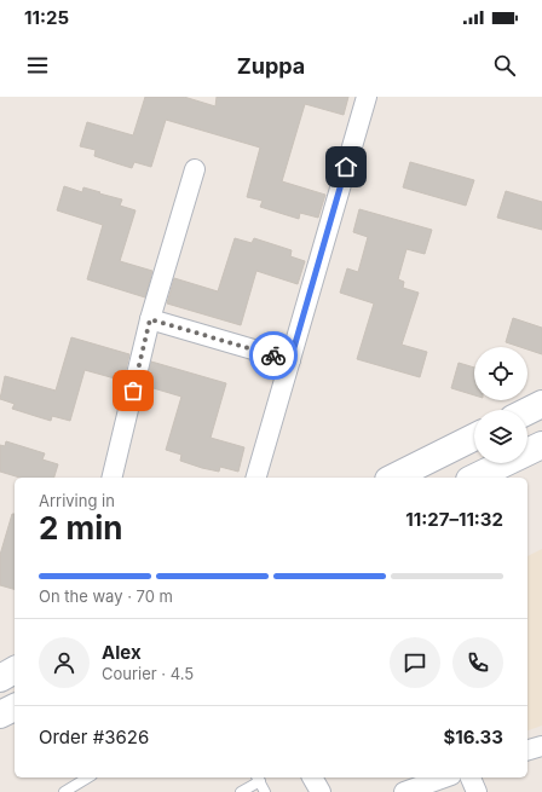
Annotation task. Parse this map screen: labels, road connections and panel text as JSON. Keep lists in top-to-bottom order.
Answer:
{
  "page": {
    "status": "11:25",
    "header": "Zuppa",
    "heading": ["2 min", "Arriving in", "11:27–11:32"],
    "panel": [
      "Alex",
      "Courier · 4.5",
      "Order #3626",
      "$16.33"
    ],
    "bar": "On the way · 70 m"
  }
}
